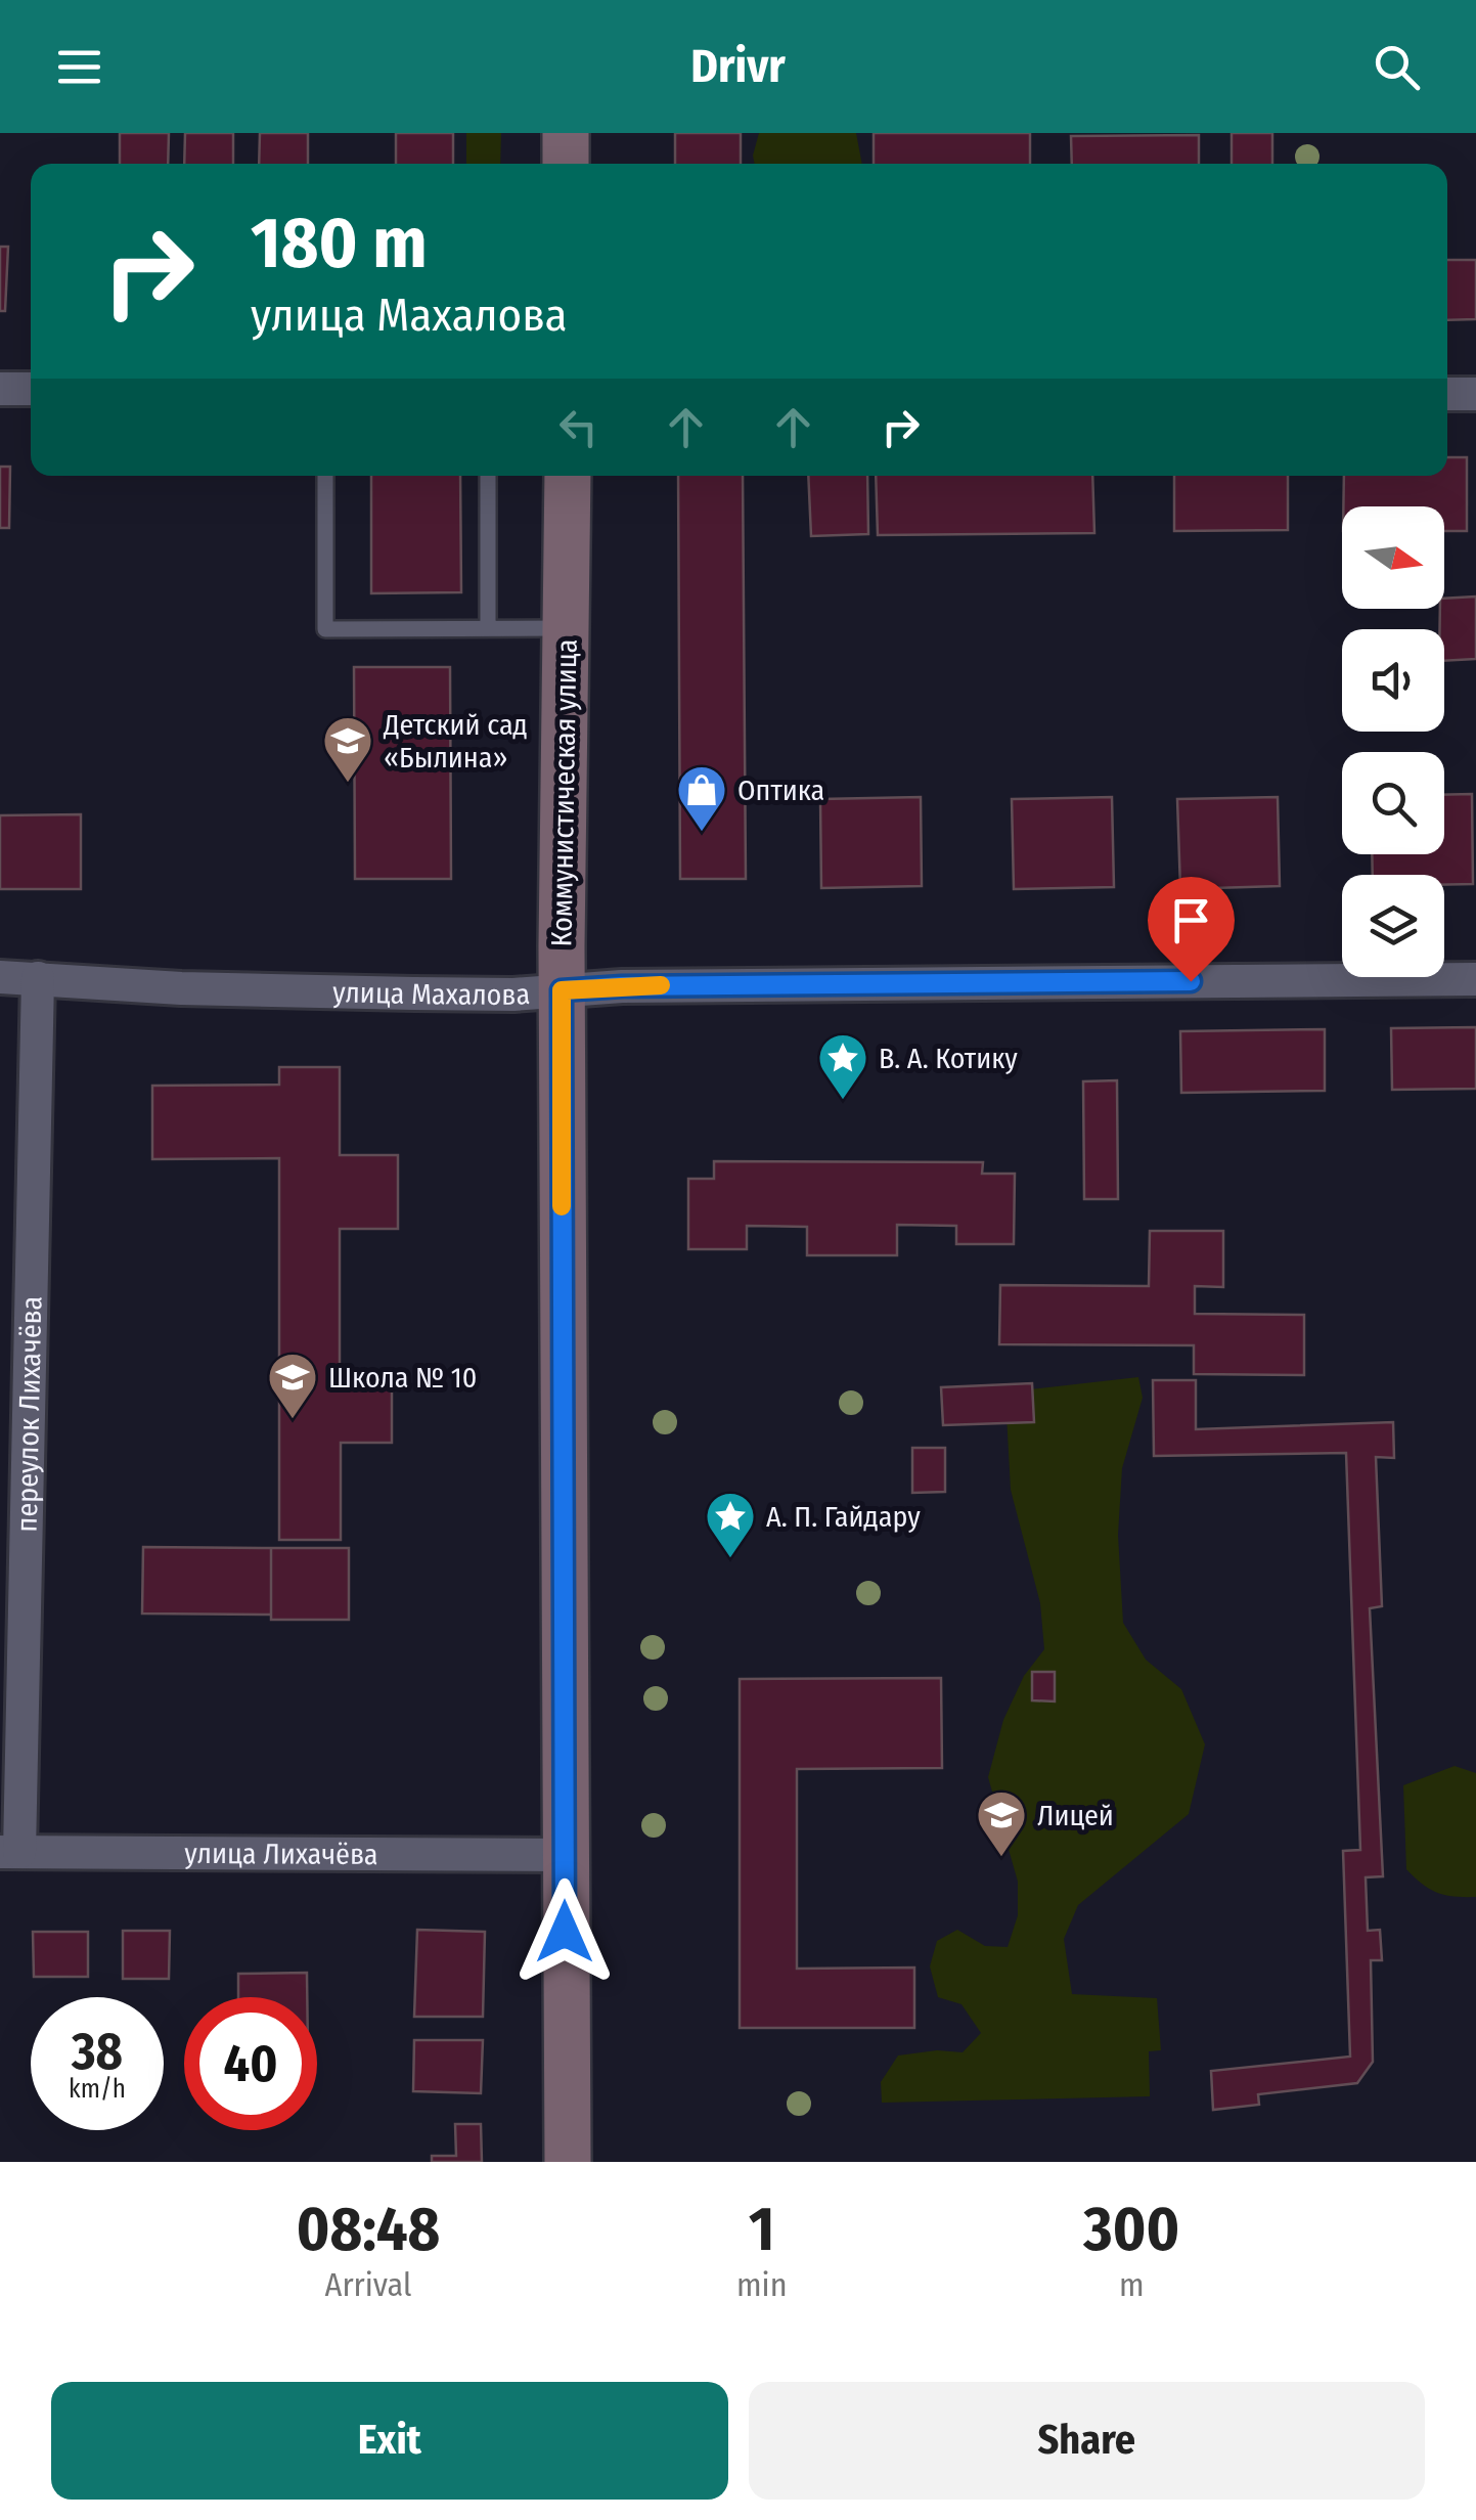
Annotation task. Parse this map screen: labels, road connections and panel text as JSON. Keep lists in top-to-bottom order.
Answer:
{
  "streets": {
    "street": [
      "Коммунистическая улица",
      "улица Махалова",
      "переулок Лихачёва",
      "улица Лихачёва"
    ]
  },
  "crossings": [
    ["Коммунистическая улица", "улица Махалова"],
    ["Коммунистическая улица", "улица Лихачёва"],
    ["улица Махалова", "переулок Лихачёва"],
    ["переулок Лихачёва", "улица Лихачёва"]
  ],
  "places": {
    "school or university": ["Детский сад «Былина»", "Школа № 10", "Лицей"],
    "shop": ["Оптика"],
    "place": ["В. А. Котику", "А. П. Гайдару"]
  },
  "north": "right",
  "page": {
    "header": "Drivr",
    "turn": ["180 m", "улица Махалова"],
    "speed": "38 km/h",
    "limit": "40",
    "eta": [
      "08:48",
      "Arrival",
      "1",
      "min",
      "300",
      "m"
    ],
    "buttons": ["Exit", "Share"]
  }
}
